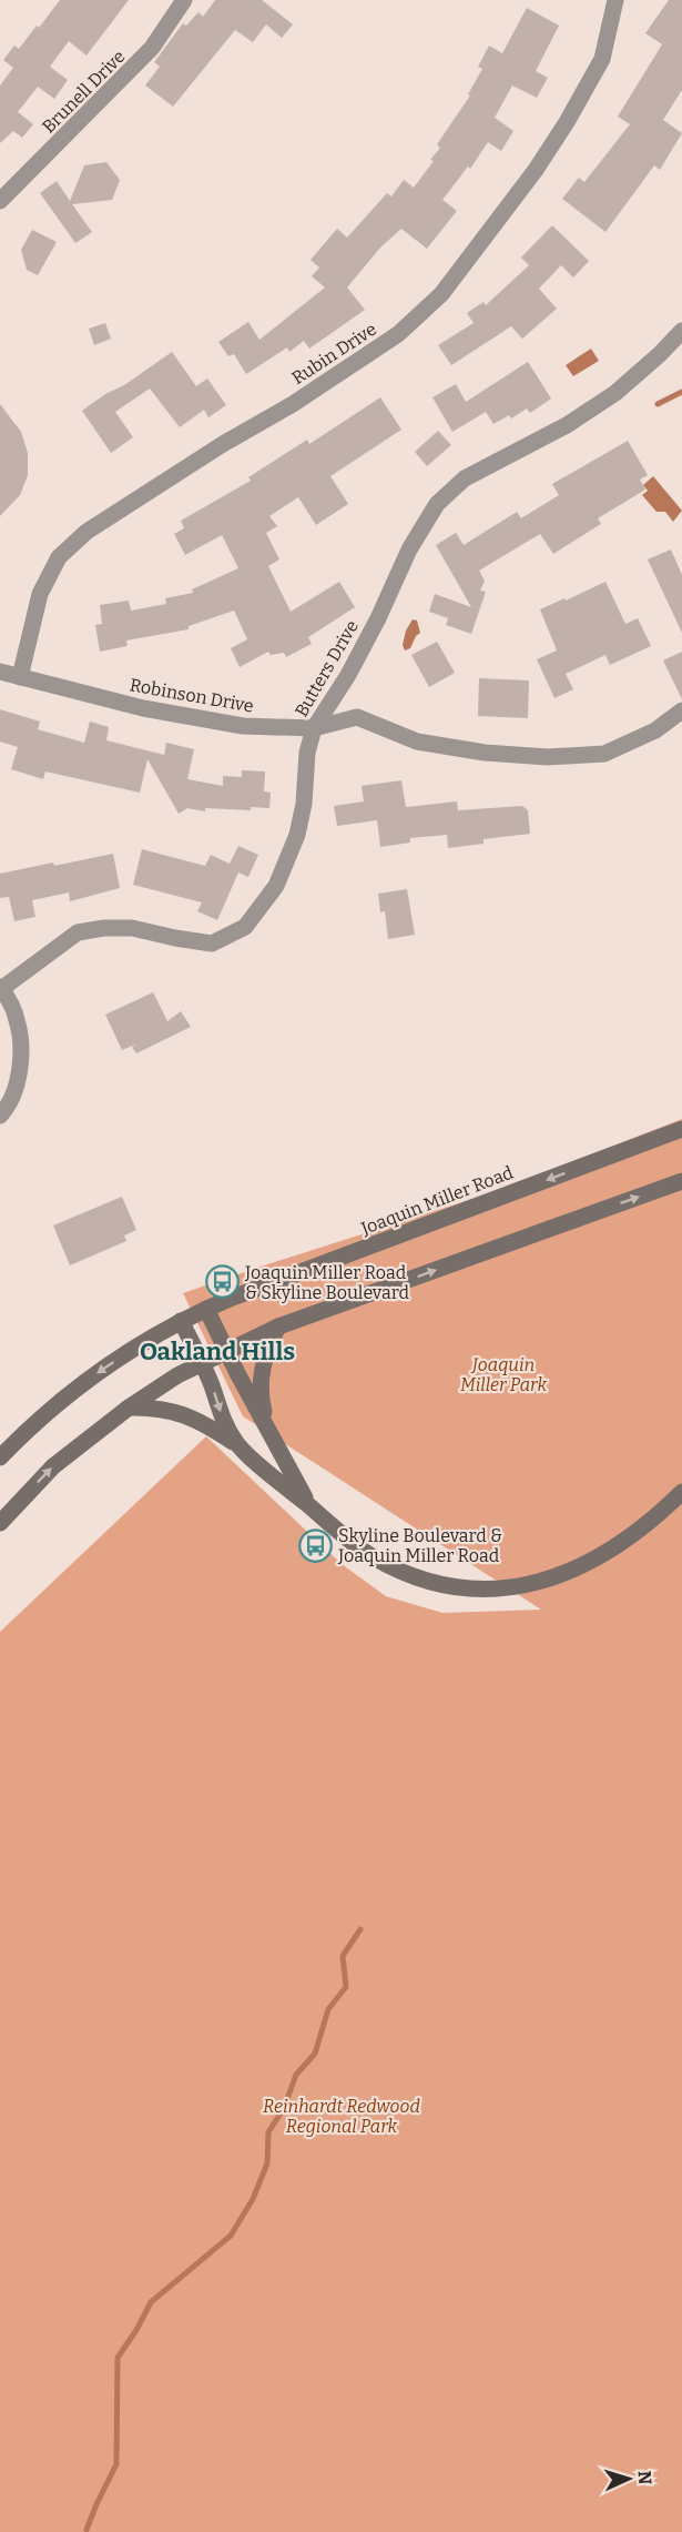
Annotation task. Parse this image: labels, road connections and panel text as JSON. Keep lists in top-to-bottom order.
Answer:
{
  "streets": {
    "main road": ["Joaquin Miller Road"],
    "street": [
      "Brunell Drive",
      "Rubin Drive",
      "Butters Drive",
      "Robinson Drive"
    ]
  },
  "crossings": [
    ["Rubin Drive", "Robinson Drive"],
    ["Butters Drive", "Robinson Drive"]
  ],
  "districts": ["Oakland Hills"],
  "parks": ["Joaquin Miller Park", "Reinhardt Redwood Regional Park"],
  "places": {
    "bus stop": ["Joaquin Miller Road & Skyline Boulevard", "Skyline Boulevard & Joaquin Miller Road"]
  },
  "north": "right"
}
